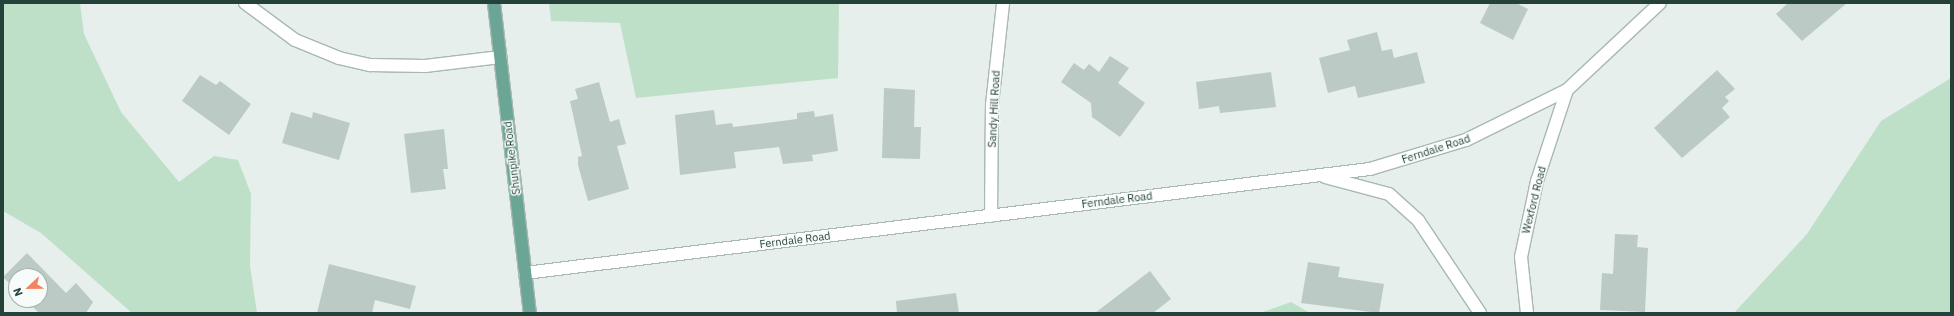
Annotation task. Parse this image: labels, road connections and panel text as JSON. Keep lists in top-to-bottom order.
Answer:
{
  "streets": {
    "main road": ["Shunpike Road"],
    "street": ["Sandy Hill Road", "Ferndale Road", "Wexford Road"]
  },
  "crossings": [
    ["Sandy Hill Road", "Ferndale Road"],
    ["Ferndale Road", "Shunpike Road"],
    ["Ferndale Road", "Wexford Road"]
  ],
  "north": "left"
}
